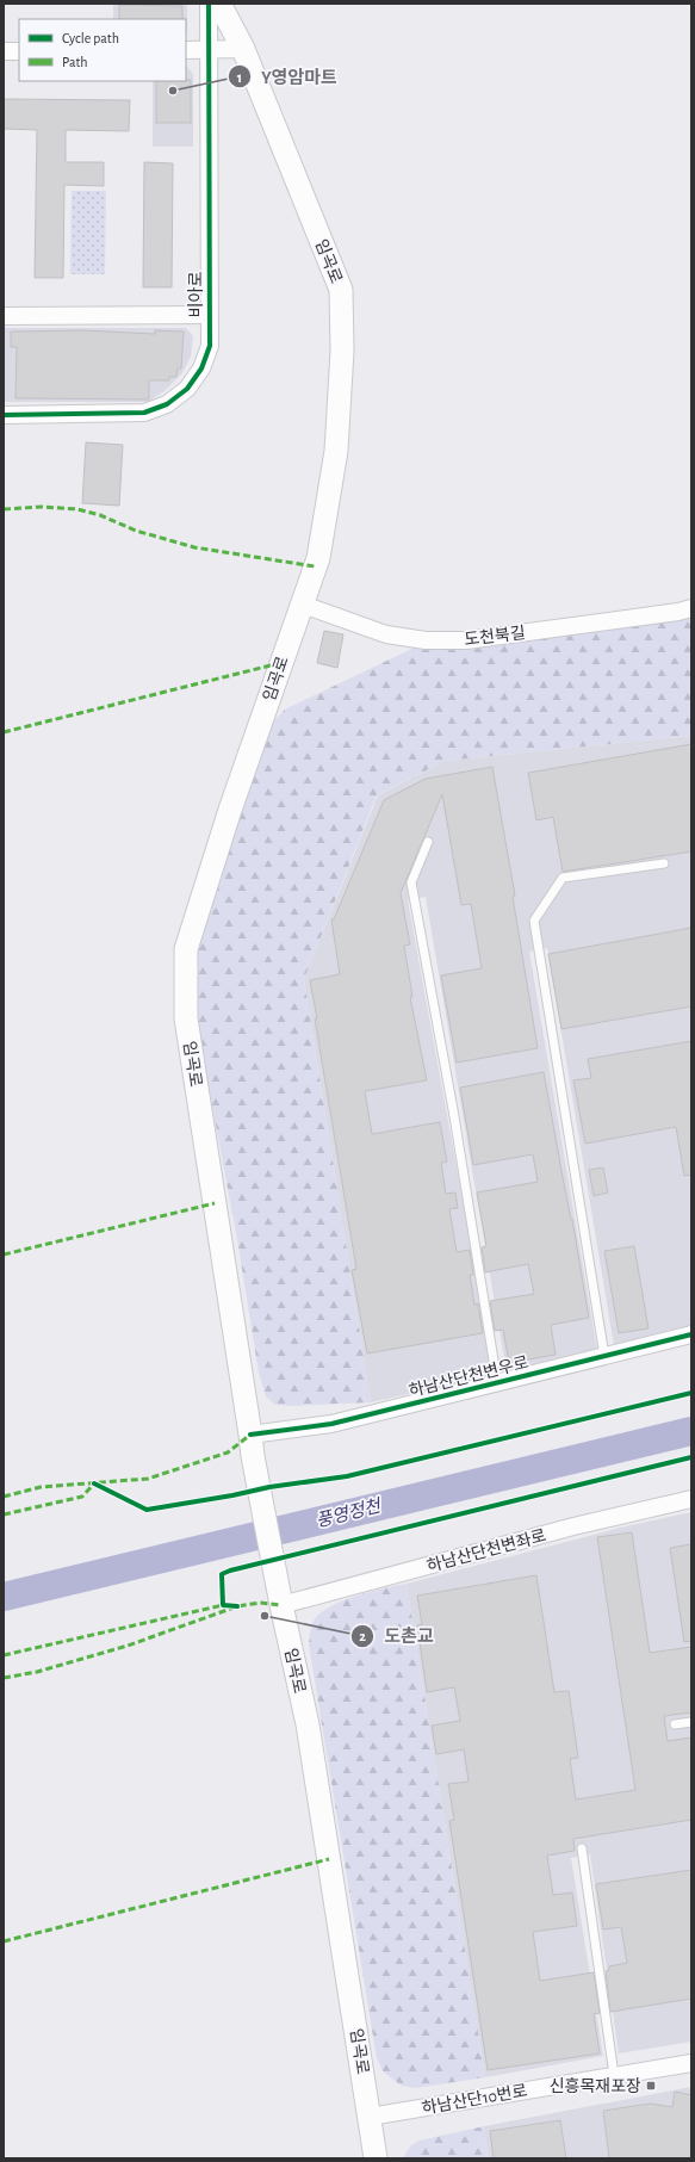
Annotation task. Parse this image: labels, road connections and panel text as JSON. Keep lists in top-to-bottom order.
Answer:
{
  "streets": {
    "main road": ["임곡로"],
    "street": [
      "비아로",
      "도천북길",
      "하남산단천변우로",
      "하남산단천변좌로",
      "하남산단10번로"
    ]
  },
  "crossings": [
    ["임곡로", "도천북길"],
    ["임곡로", "하남산단천변우로"],
    ["임곡로", "하남산단천변좌로"],
    ["임곡로", "하남산단10번로"]
  ],
  "water": ["풍영정천"],
  "places": {
    "other": ["Y영암마트", "도촌교"],
    "transit": ["신흥목재포장"]
  },
  "legend": ["Cycle path", "Path"]
}
